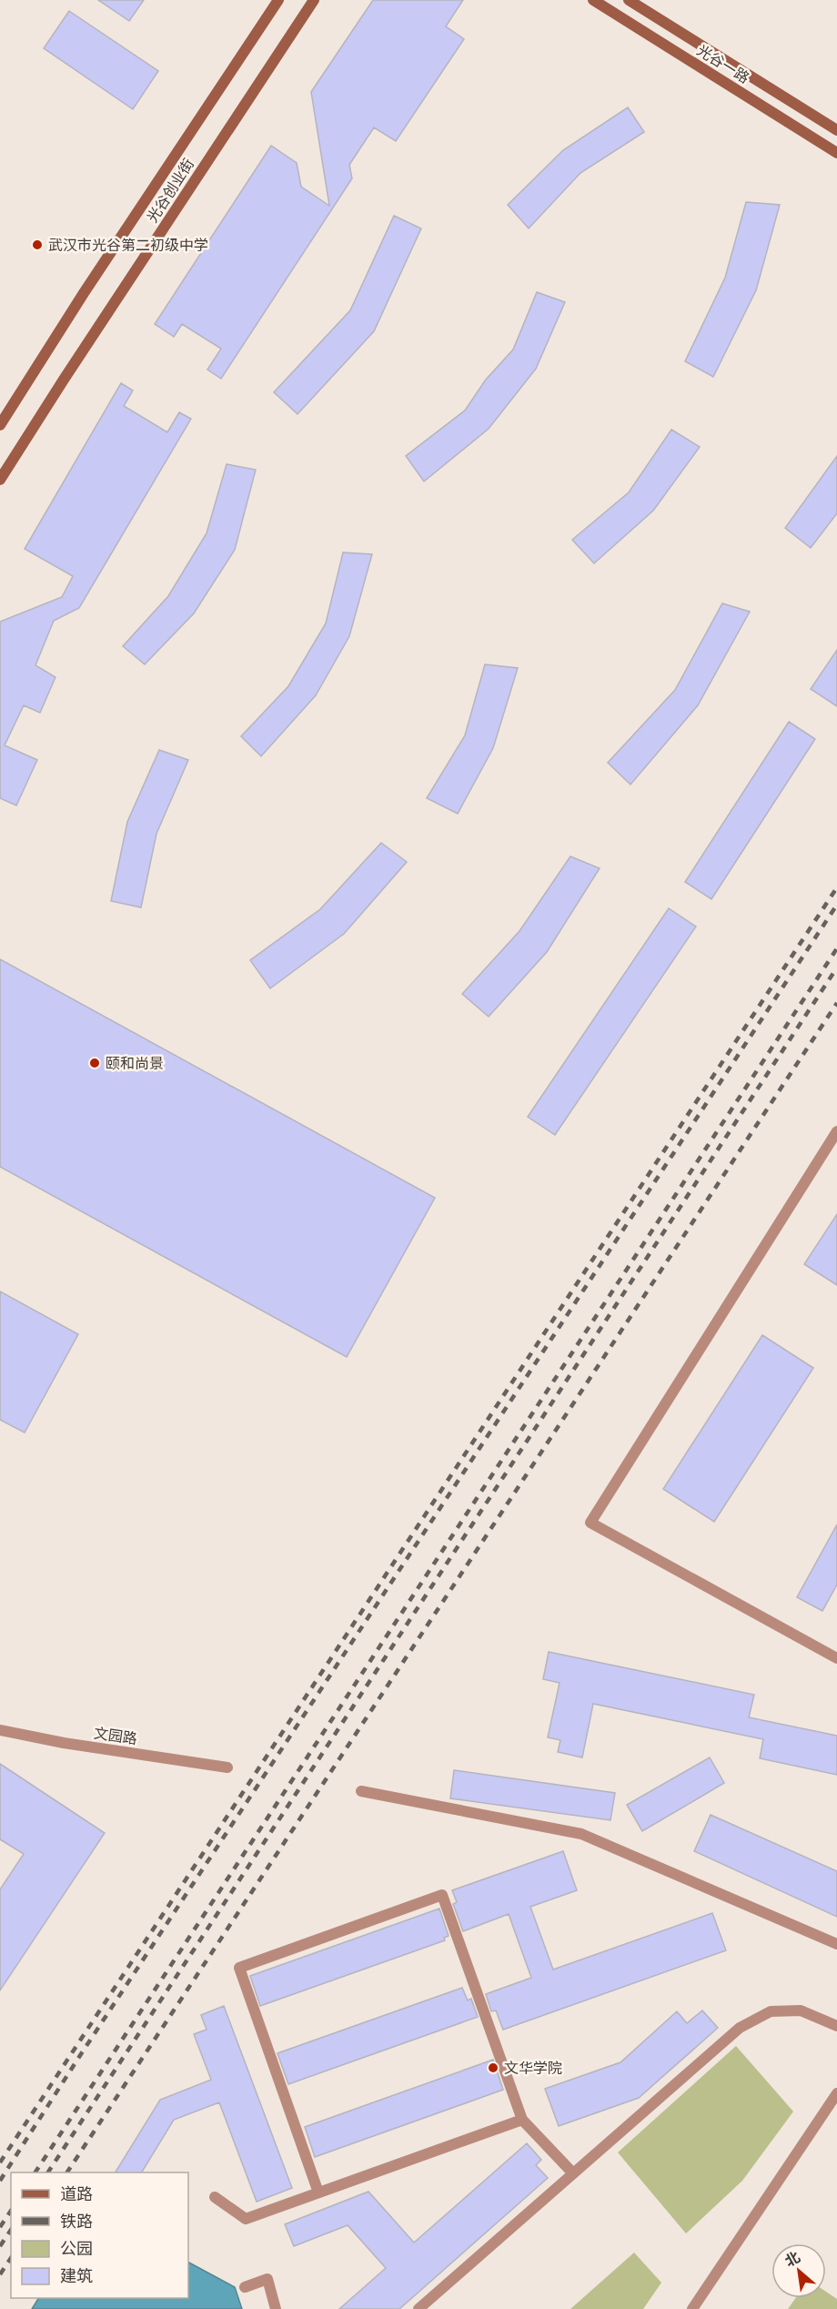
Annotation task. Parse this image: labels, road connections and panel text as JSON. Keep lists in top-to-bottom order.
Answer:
{
  "streets": {
    "main road": ["光谷一路", "光谷创业街"],
    "street": ["文园路"]
  },
  "places": ["武汉市光谷第二初级中学", "颐和尚景", "文华学院"],
  "legend": [
    "道路",
    "铁路",
    "公园",
    "建筑"
  ],
  "north": "top left"
}
